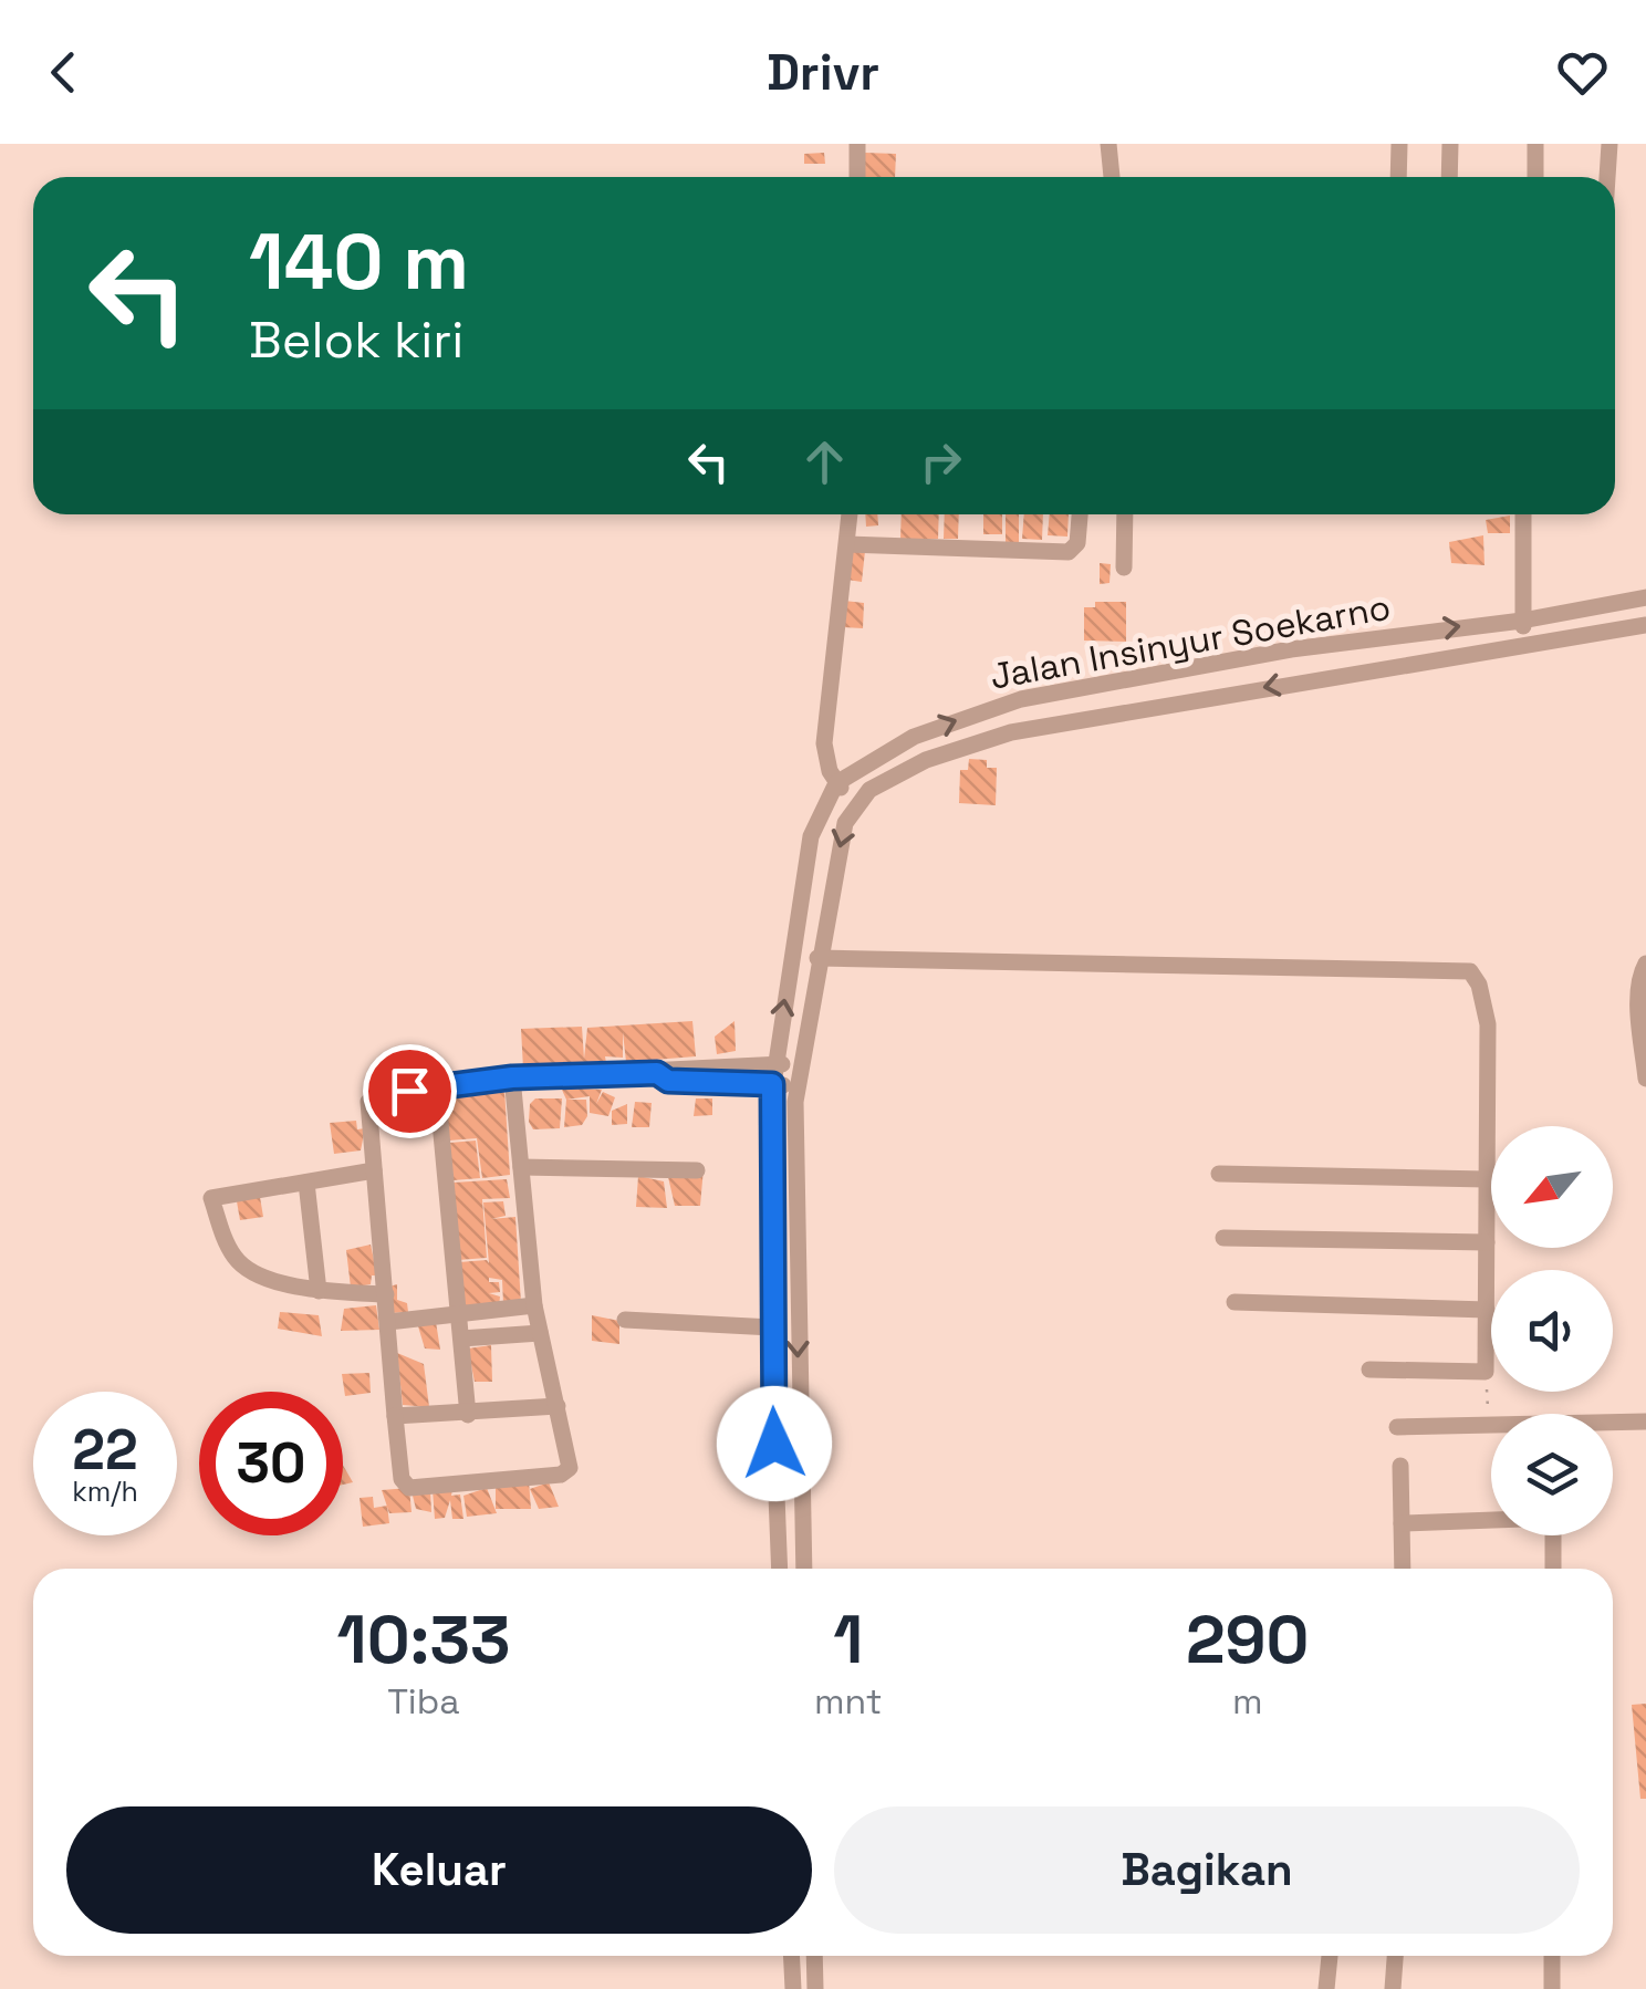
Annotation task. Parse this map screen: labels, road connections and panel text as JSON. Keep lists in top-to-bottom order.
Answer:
{
  "streets": {
    "street": ["Jalan Insinyur Soekarno"]
  },
  "north": "bottom left",
  "page": {
    "header": "Drivr",
    "turn": ["140 m", "Belok kiri"],
    "speed": "22 km/h",
    "limit": "30",
    "eta": [
      "10:33",
      "Tiba",
      "1",
      "mnt",
      "290",
      "m"
    ],
    "buttons": ["Keluar", "Bagikan"]
  }
}
